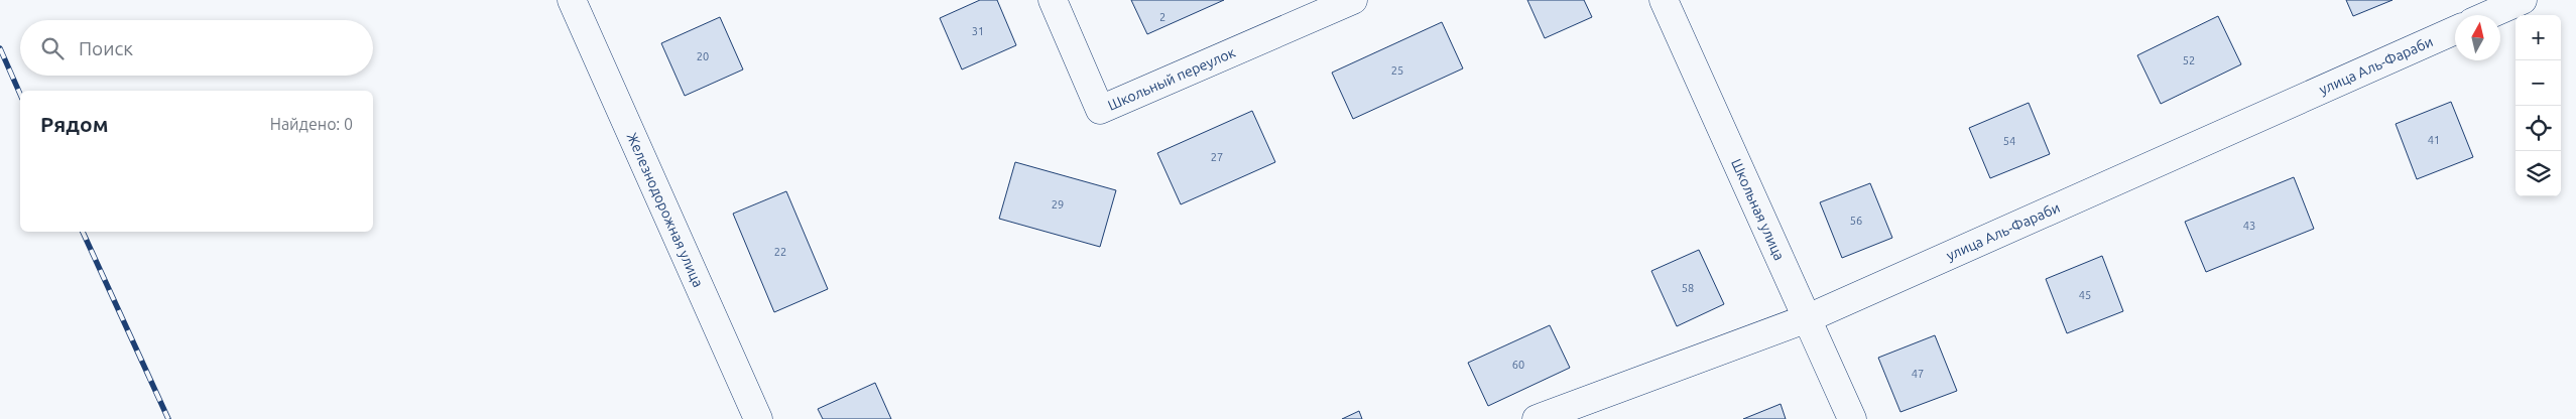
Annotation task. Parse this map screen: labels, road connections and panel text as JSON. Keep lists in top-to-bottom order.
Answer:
{
  "streets": {
    "street": [
      "улица Аль-Фараби",
      "Школьный переулок",
      "Железнодорожная улица",
      "Школьная улица"
    ]
  },
  "crossings": [
    ["улица Аль-Фараби", "Школьная улица"]
  ],
  "house_numbers": [
    "2",
    "31",
    "20",
    "52",
    "25",
    "41",
    "54",
    "27",
    "29",
    "56",
    "43",
    "22",
    "58",
    "45",
    "60",
    "47"
  ],
  "north": "top",
  "page": {
    "map_buttons": ["+", "−"],
    "search": "Поиск",
    "heading": ["Рядом", "Найдено: 0"]
  }
}
